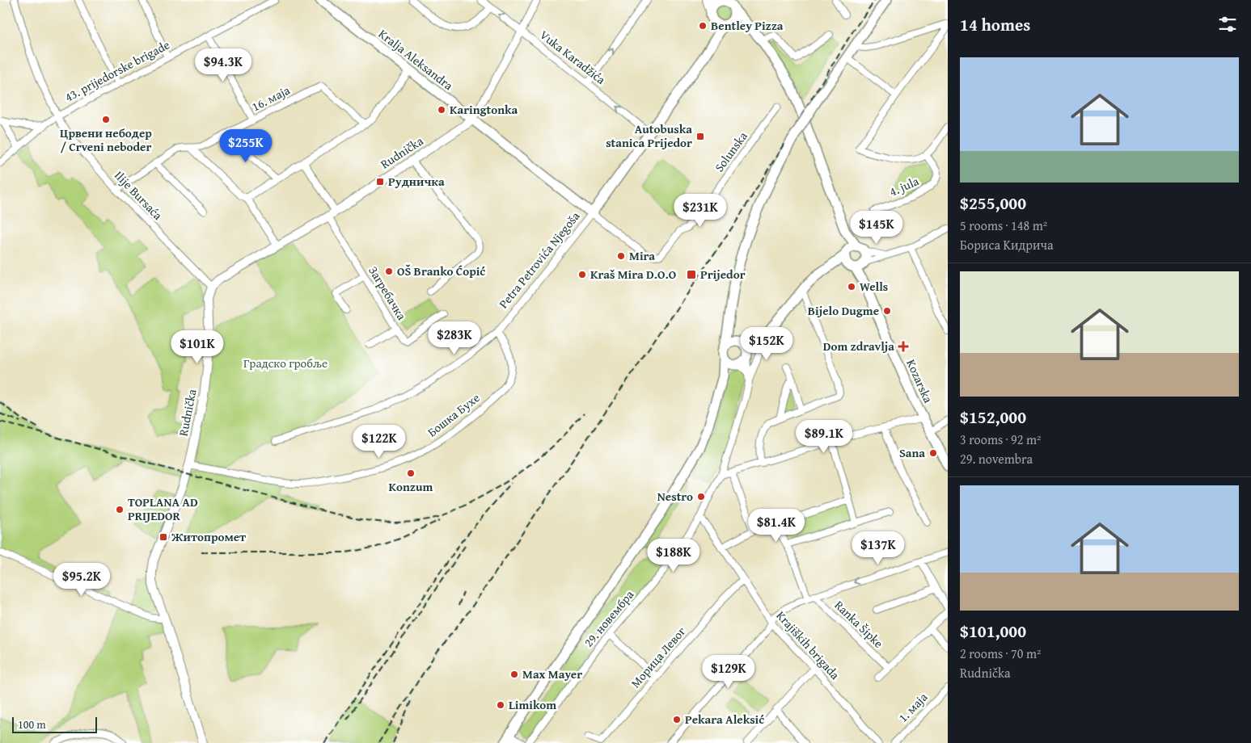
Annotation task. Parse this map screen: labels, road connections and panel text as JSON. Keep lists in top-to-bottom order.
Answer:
{
  "streets": {
    "main road": ["Kralja Aleksandra", "Petra Petrovića Njegoša", "Kozarska"],
    "street": [
      "Vuka Karadžića",
      "43. prijedorske brigade",
      "16. маја",
      "Solunska",
      "Rudnička",
      "4. jula",
      "Ilije Bursaća",
      "Загребачка",
      "Бошка Бухе",
      "29. новембра",
      "Ranka Šipke",
      "Krajiških brigada",
      "Морица Левог",
      "1. маја"
    ]
  },
  "crossings": [
    ["Vuka Karadžića", "Petra Petrovića Njegoša"],
    ["Kralja Aleksandra", "Solunska"],
    ["Kralja Aleksandra", "Rudnička"],
    ["Kralja Aleksandra", "Petra Petrovića Njegoša"],
    ["43. prijedorske brigade", "Ilije Bursaća"],
    ["16. маја", "Ilije Bursaća"],
    ["Solunska", "Petra Petrovića Njegoša"],
    ["Rudnička", "Ilije Bursaća"],
    ["Rudnička", "Загребачка"],
    ["Rudnička", "Бошка Бухе"],
    ["Petra Petrovića Njegoša", "Бошка Бухе"],
    ["29. новембра", "Krajiških brigada"],
    ["Krajiških brigada", "Морица Левог"]
  ],
  "one_way": ["Vuka Karadžića"],
  "parks": ["Градско гробље"],
  "places": {
    "other": [
      "Bentley Pizza",
      "Karingtonka",
      "Црвени небодер / Crveni neboder",
      "Mira",
      "OŠ Branko Ćopić",
      "Kraš Mira D.O.O",
      "Wells",
      "Bijelo Dugme",
      "Sana",
      "Konzum",
      "Nestro",
      "TOPLANA AD PRIJEDOR",
      "Max Mayer",
      "Limikom",
      "Pekara Aleksić"
    ],
    "transit": [
      "Autobuska stanica Prijedor",
      "Рудничка",
      "Prijedor",
      "Житопромет"
    ],
    "health": ["Dom zdravlja"]
  },
  "scale_bar": "100 m",
  "page": {
    "heading": "14 homes",
    "price": [
      "$94.3K",
      "$255K",
      "$231K",
      "$145K",
      "$283K",
      "$152K",
      "$101K",
      "$89.1K",
      "$122K",
      "$81.4K",
      "$137K",
      "$188K",
      "$95.2K",
      "$129K"
    ],
    "list": [
      {
        "name": "$255,000",
        "note": "5 rooms · 148 m² · Бориса Kидрича"
      },
      {
        "name": "$152,000",
        "note": "3 rooms · 92 m² · 29. novembra"
      },
      {
        "name": "$101,000",
        "note": "2 rooms · 70 m² · Rudnička"
      }
    ],
    "scale": "100 m"
  }
}
